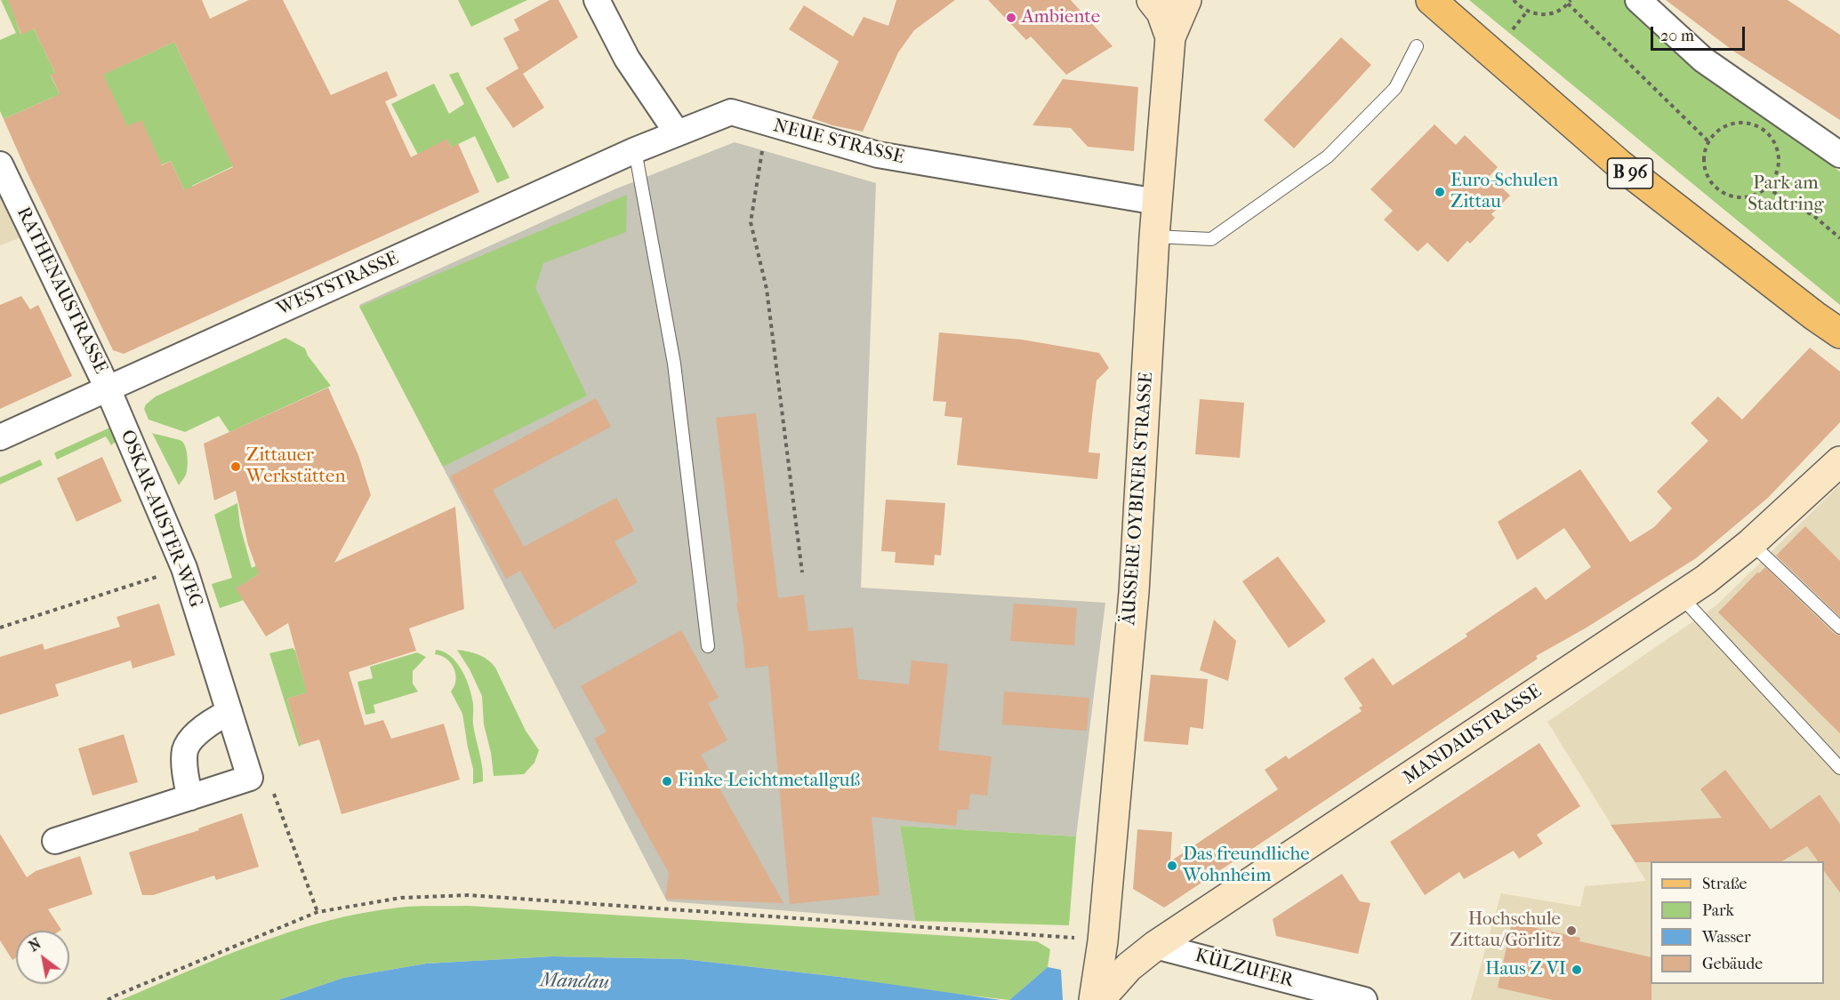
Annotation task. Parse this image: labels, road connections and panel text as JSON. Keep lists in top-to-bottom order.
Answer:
{
  "streets": {
    "main road": ["B 96", "ÄUSSERE OYBINER STRASSE", "MANDAUSTRASSE"],
    "street": [
      "NEUE STRASSE",
      "WESTSTRASSE",
      "RATHENAUSTRASSE",
      "OSKAR-AUSTER-WEG",
      "KÜLZUFER"
    ]
  },
  "crossings": [
    ["NEUE STRASSE", "WESTSTRASSE"],
    ["NEUE STRASSE", "ÄUSSERE OYBINER STRASSE"],
    ["WESTSTRASSE", "RATHENAUSTRASSE"],
    ["WESTSTRASSE", "OSKAR-AUSTER-WEG"],
    ["RATHENAUSTRASSE", "OSKAR-AUSTER-WEG"],
    ["MANDAUSTRASSE", "KÜLZUFER"]
  ],
  "water": ["Mandau"],
  "parks": ["Park am Stadtring"],
  "places": [
    "Ambiente",
    "Euro-Schulen Zittau",
    "Zittauer Werkstätten",
    "Finke-Leichtmetallguß",
    "Das freundliche Wohnheim",
    "Hochschule Zittau/Görlitz",
    "Haus Z VI"
  ],
  "legend": [
    "Straße",
    "Park",
    "Wasser",
    "Gebäude"
  ],
  "scale_bar": "20 m",
  "north": "top left"
}
